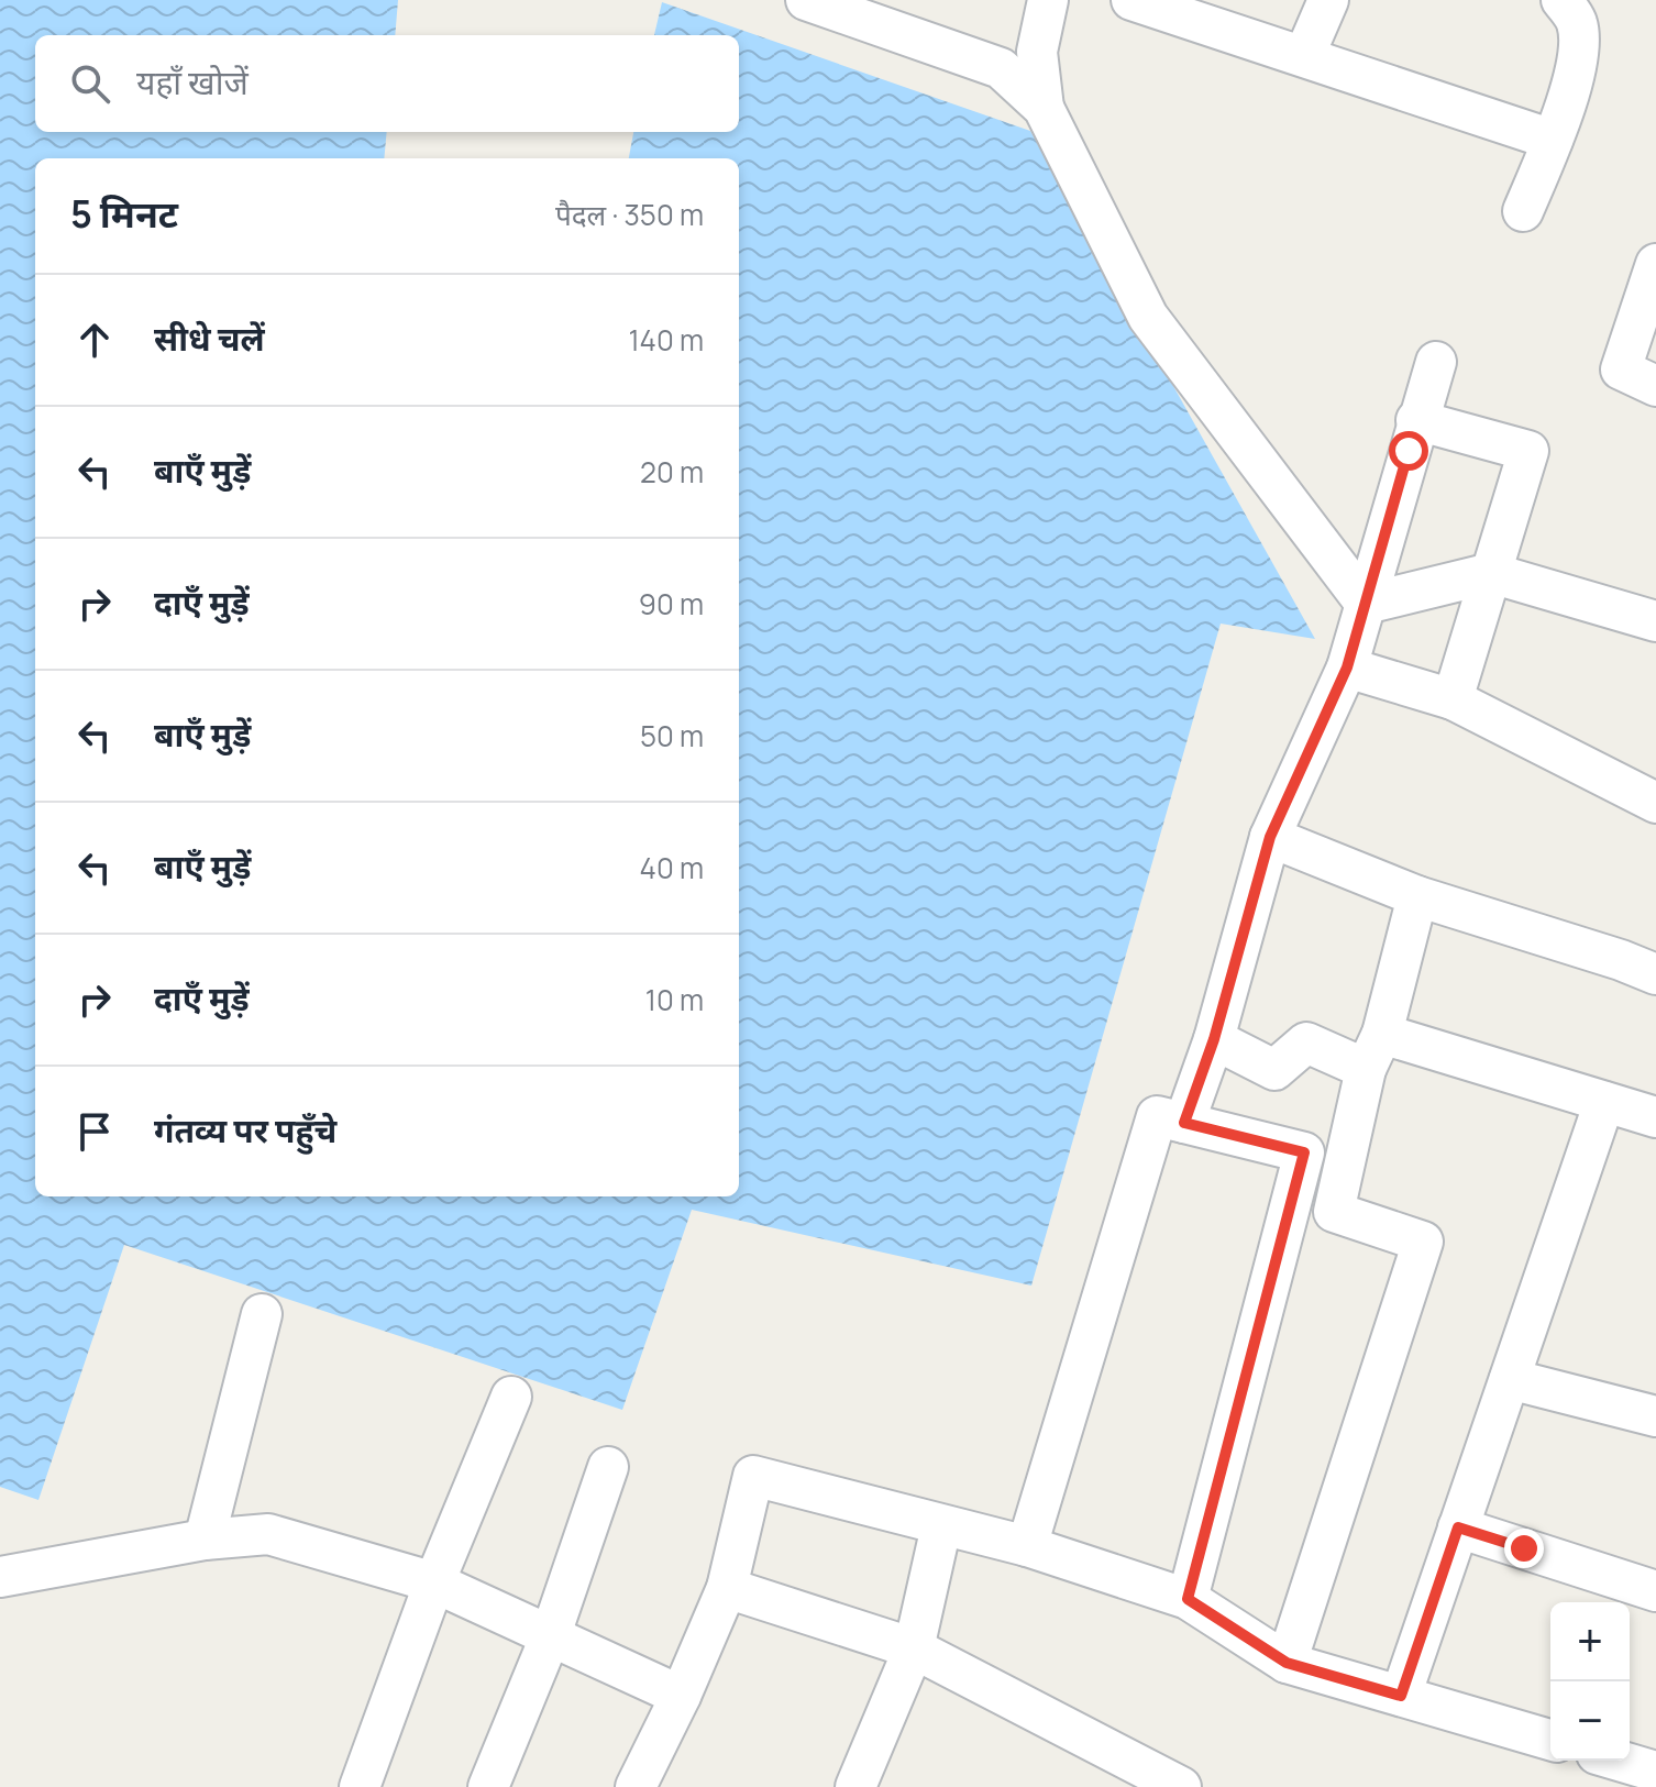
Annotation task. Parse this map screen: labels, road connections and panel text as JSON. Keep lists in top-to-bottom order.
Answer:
{
  "page": {
    "search": "यहाँ खोजें",
    "heading": ["5 मिनट", "पैदल · 350 m"],
    "list": [
      ["सीधे चलें", "140 m"],
      ["बाएँ मुड़ें", "20 m"],
      ["दाएँ मुड़ें", "90 m"],
      ["बाएँ मुड़ें", "50 m"],
      ["बाएँ मुड़ें", "40 m"],
      ["दाएँ मुड़ें", "10 m"],
      "गंतव्य पर पहुँचे"
    ],
    "map_buttons": ["+", "−"]
  }
}
